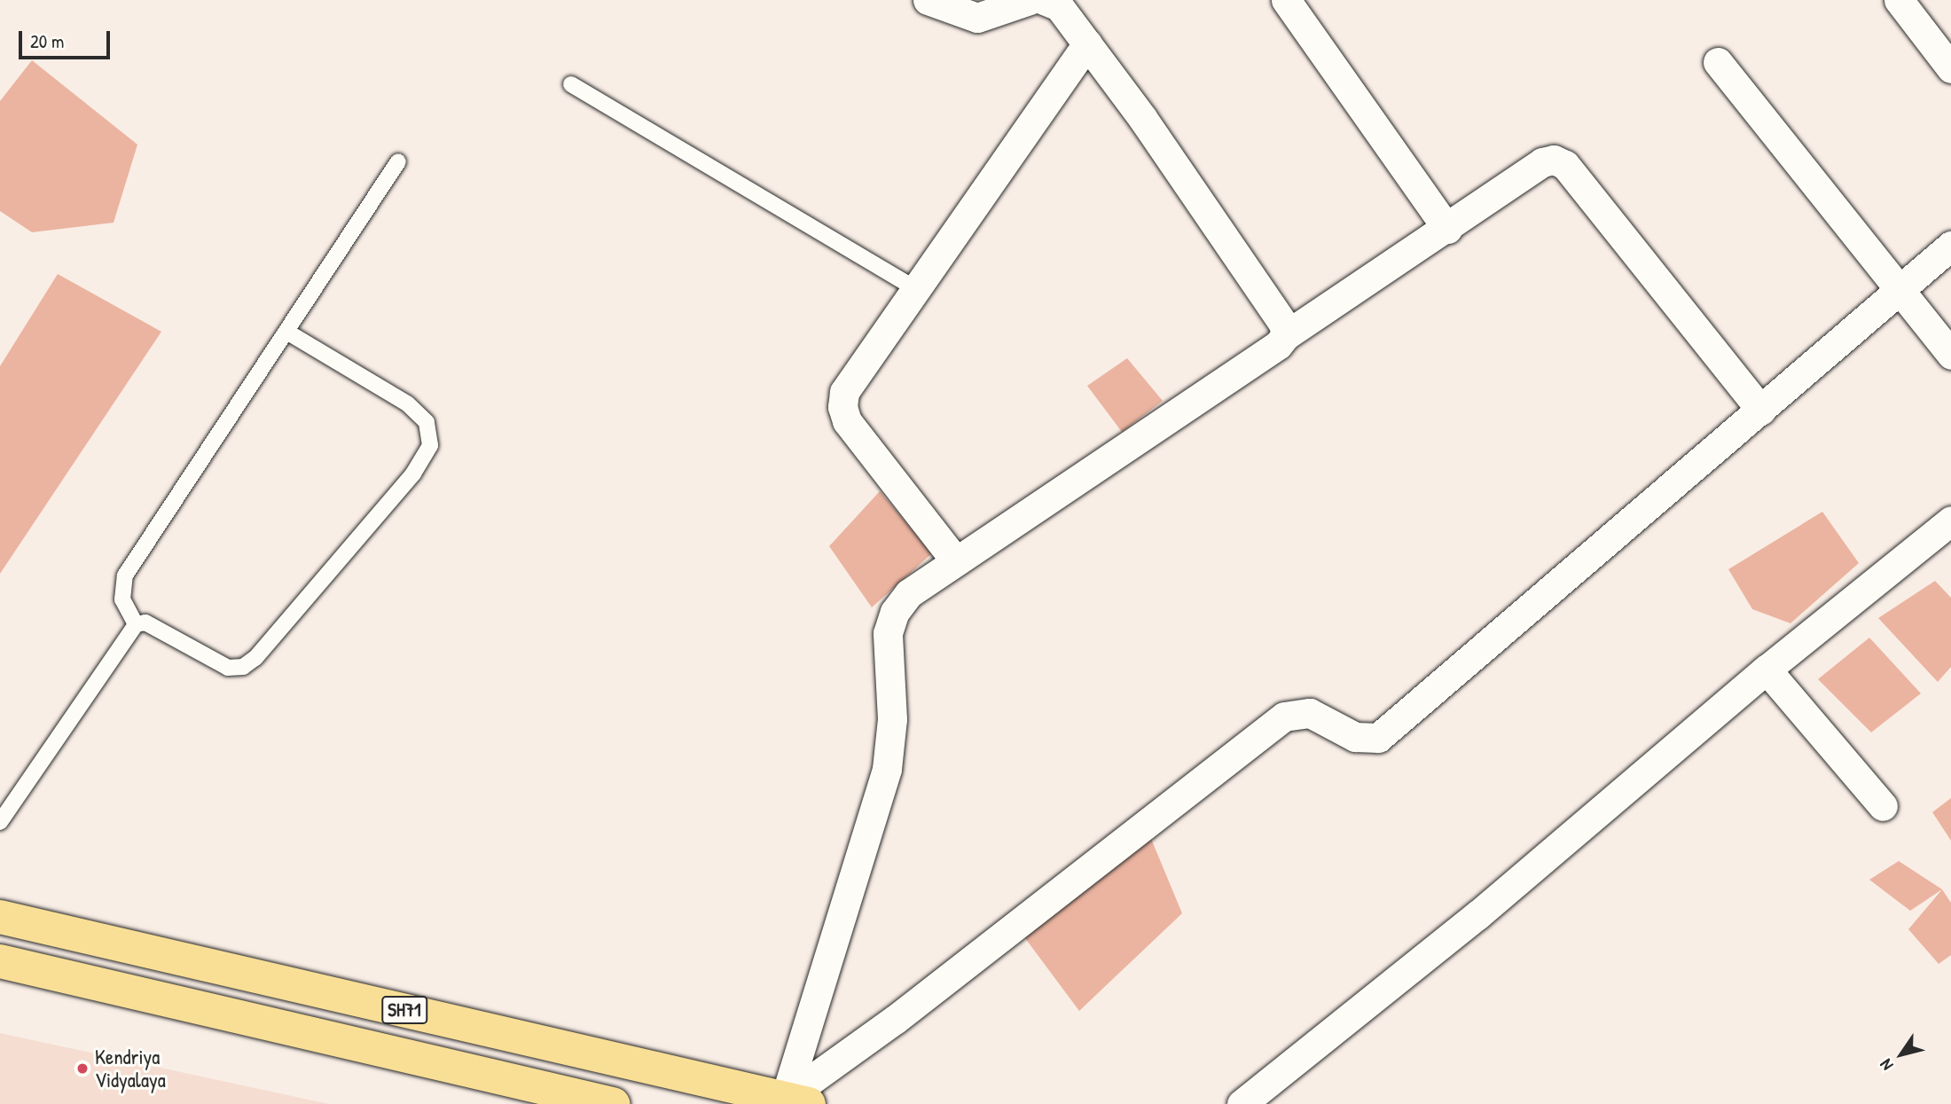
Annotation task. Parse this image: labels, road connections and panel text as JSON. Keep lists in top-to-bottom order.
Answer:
{
  "streets": {
    "main road": ["SH71"]
  },
  "places": ["Kendriya Vidyalaya"],
  "scale_bar": "20 m",
  "north": "bottom left"
}
